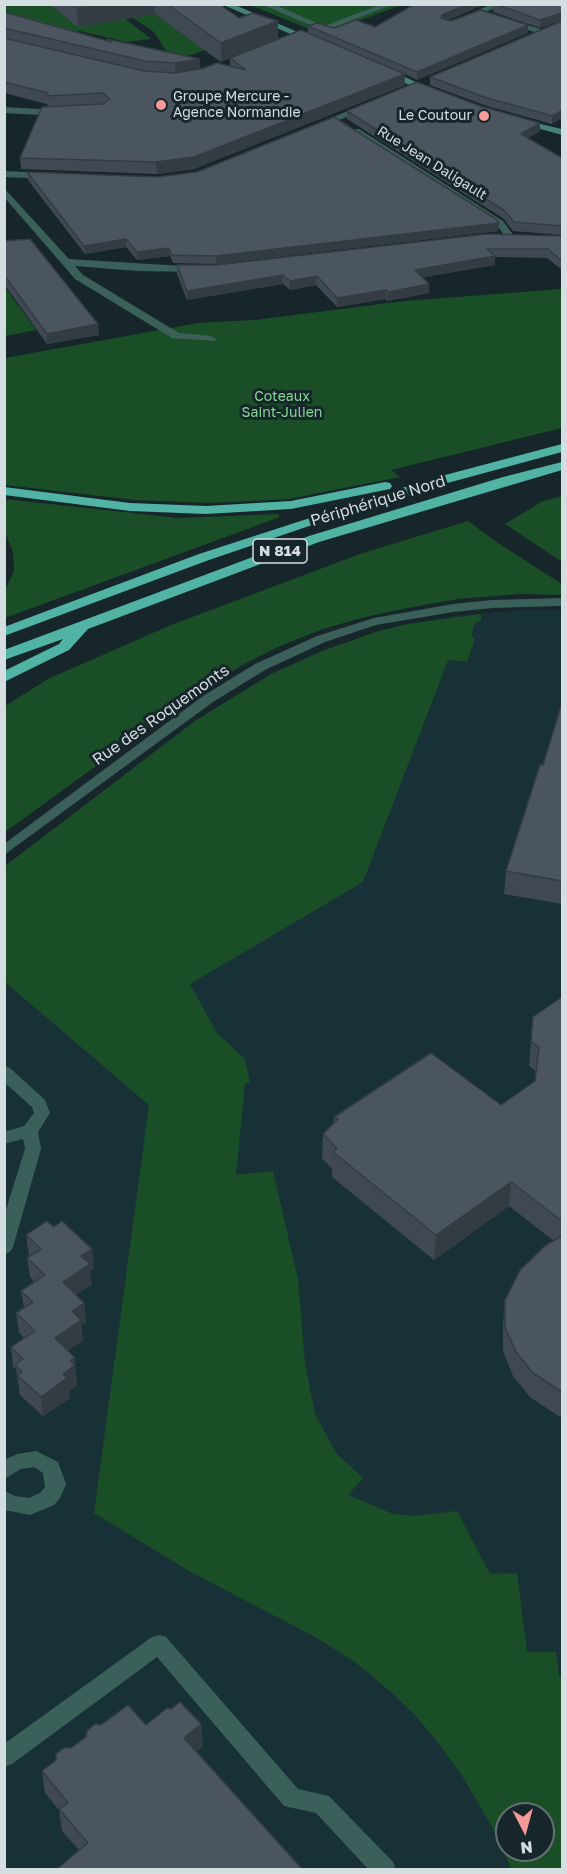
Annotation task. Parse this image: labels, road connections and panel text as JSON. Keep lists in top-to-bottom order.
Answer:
{
  "streets": {
    "highway": ["Périphérique Nord", "N 814"],
    "street": ["Rue Jean Daligault", "Rue des Roquemonts"]
  },
  "parks": ["Coteaux Saint-Julien"],
  "places": ["Groupe Mercure - Agence Normandie", "Le Coutour"],
  "north": "bottom"
}
